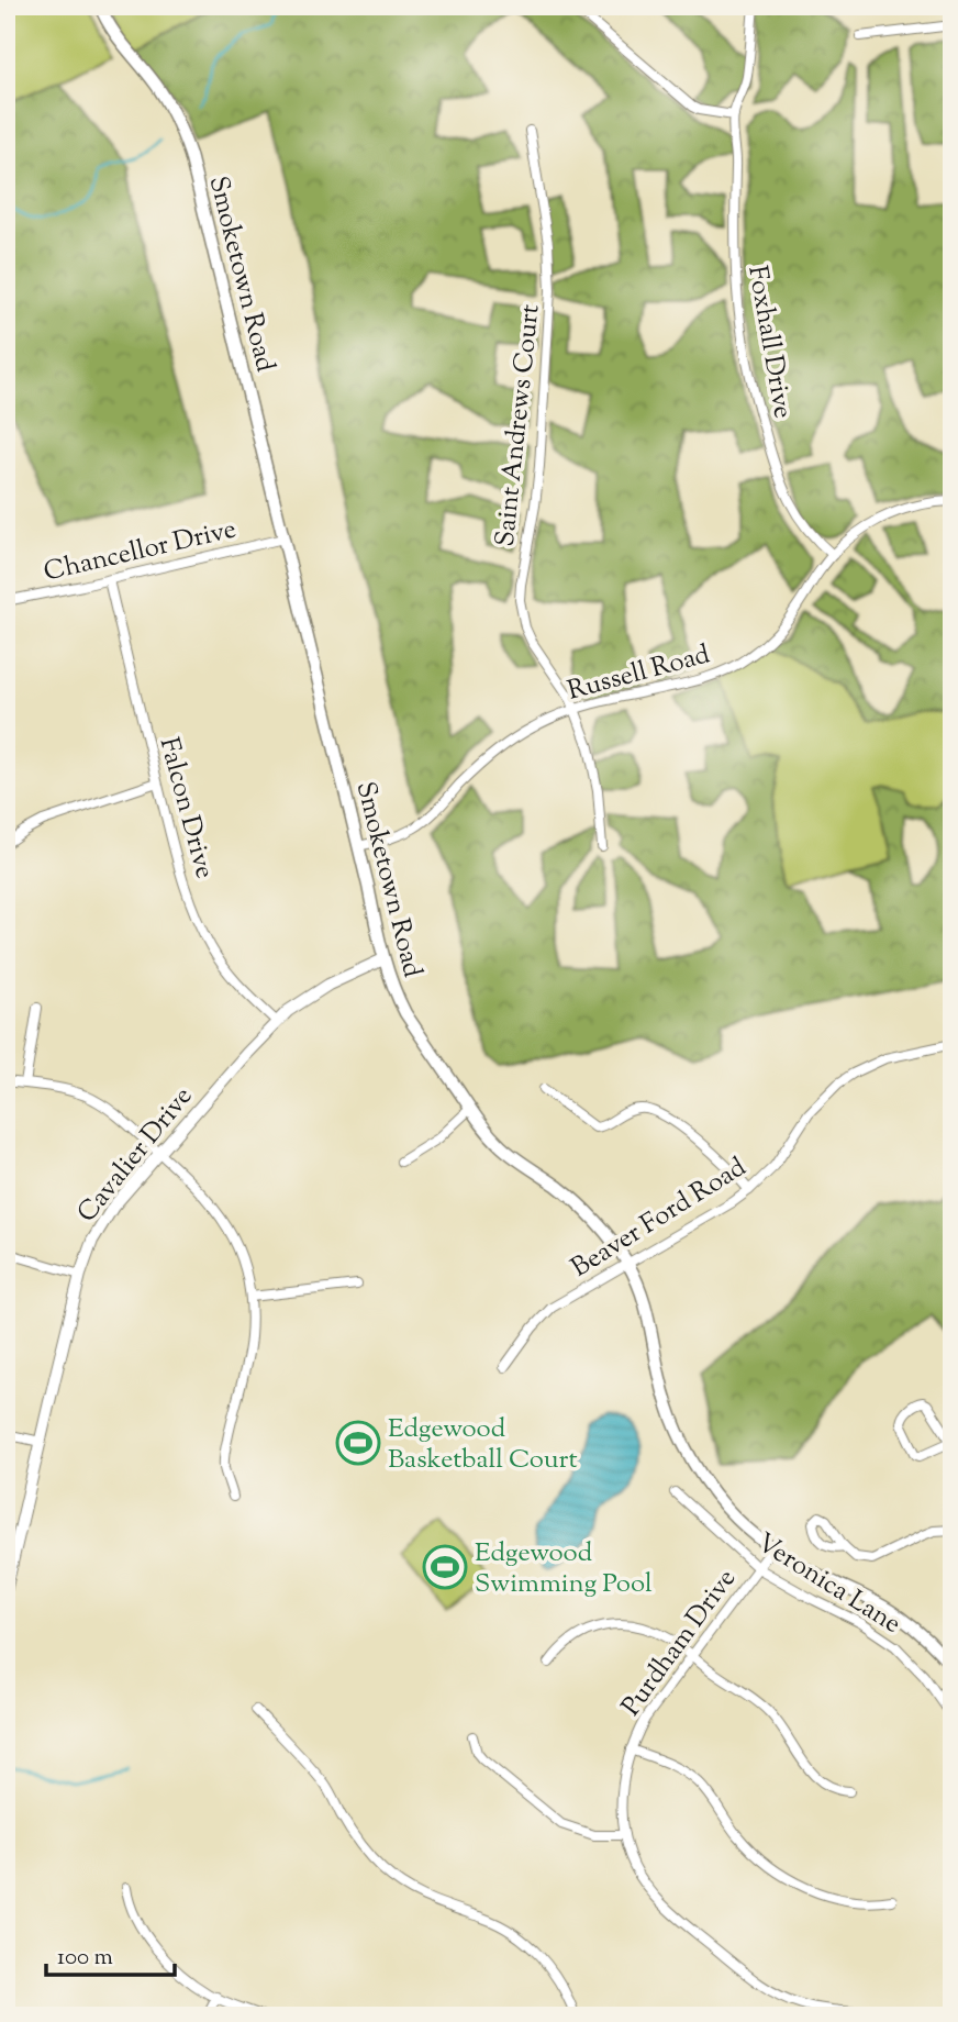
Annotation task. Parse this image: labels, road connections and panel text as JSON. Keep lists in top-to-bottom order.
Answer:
{
  "streets": {
    "main road": ["Smoketown Road"],
    "street": [
      "Foxhall Drive",
      "Saint Andrews Court",
      "Chancellor Drive",
      "Russell Road",
      "Falcon Drive",
      "Cavalier Drive",
      "Beaver Ford Road",
      "Veronica Lane",
      "Purdham Drive"
    ]
  },
  "crossings": [
    ["Smoketown Road", "Chancellor Drive"],
    ["Smoketown Road", "Russell Road"],
    ["Smoketown Road", "Cavalier Drive"],
    ["Smoketown Road", "Beaver Ford Road"],
    ["Smoketown Road", "Purdham Drive"],
    ["Foxhall Drive", "Russell Road"],
    ["Saint Andrews Court", "Russell Road"],
    ["Chancellor Drive", "Falcon Drive"],
    ["Falcon Drive", "Cavalier Drive"],
    ["Veronica Lane", "Purdham Drive"]
  ],
  "places": {
    "sports": ["Edgewood Basketball Court", "Edgewood Swimming Pool"]
  },
  "scale_bar": "100 m"
}
